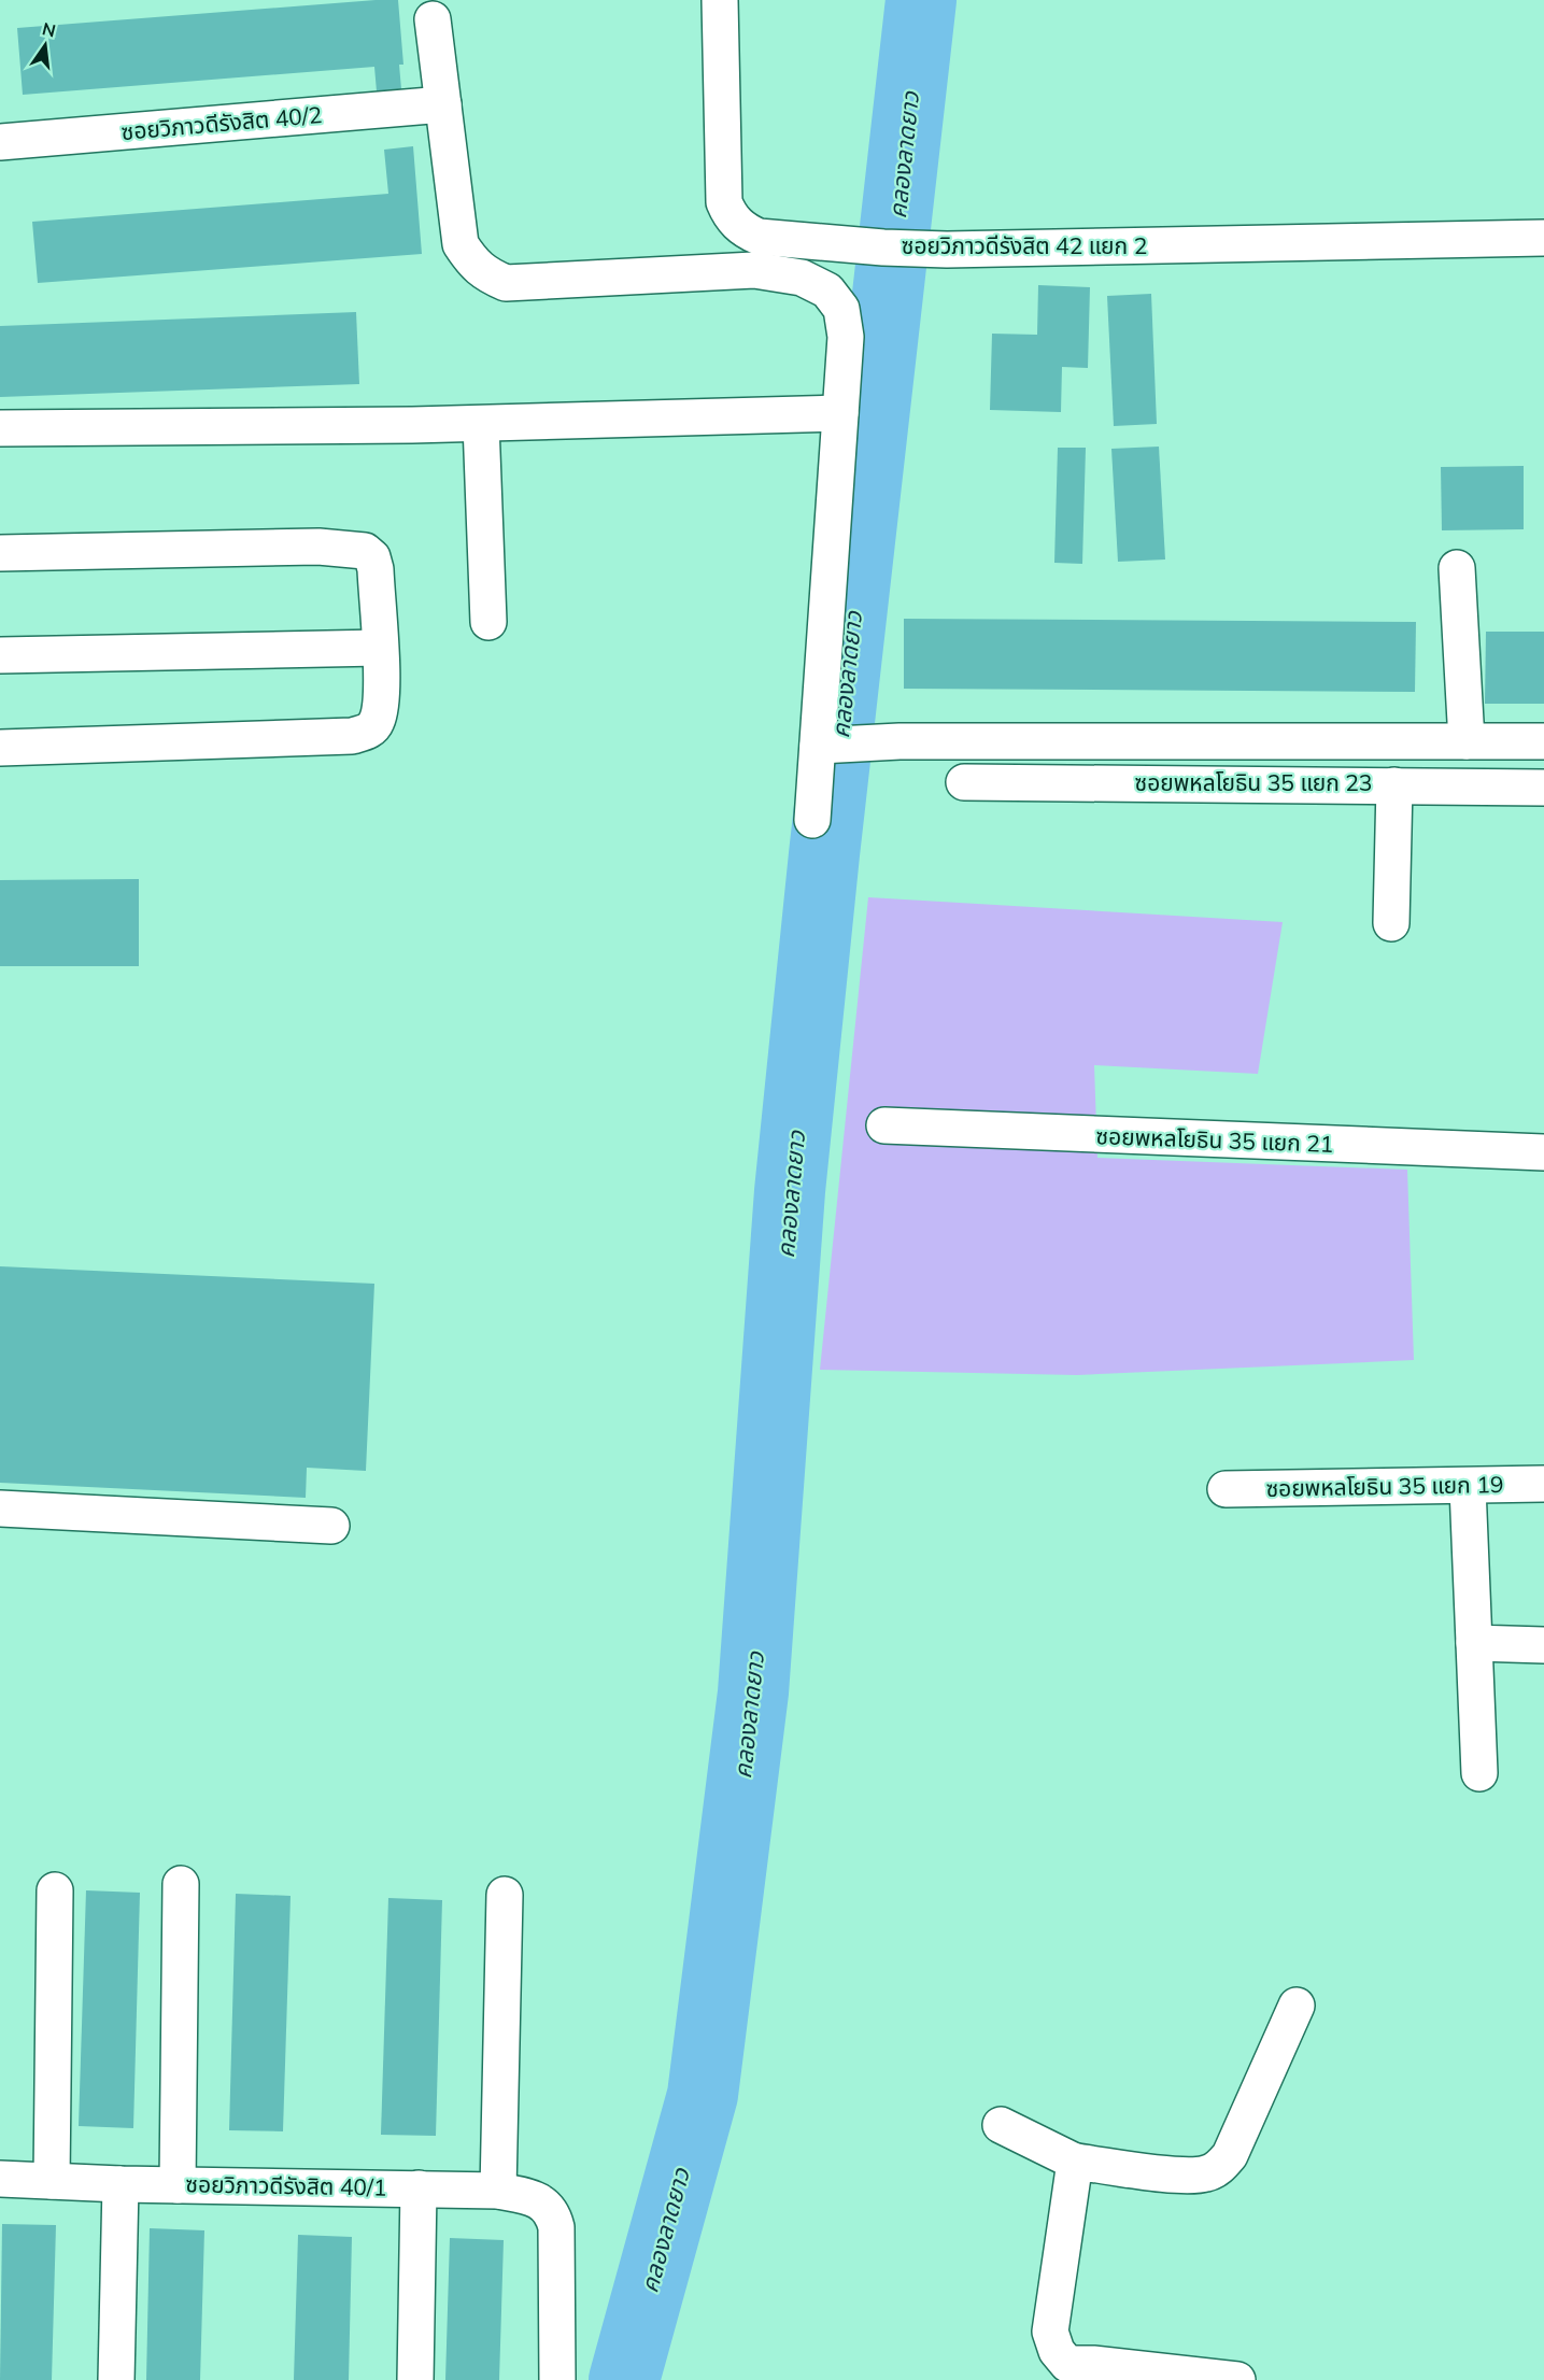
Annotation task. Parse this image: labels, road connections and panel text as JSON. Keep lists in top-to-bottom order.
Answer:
{
  "streets": {
    "street": [
      "ซอยวิภาวดีรังสิต 40/2",
      "ซอยวิภาวดีรังสิต 42 แยก 2",
      "ซอยพหลโยธิน 35 แยก 23",
      "ซอยพหลโยธิน 35 แยก 21",
      "ซอยพหลโยธิน 35 แยก 19",
      "ซอยวิภาวดีรังสิต 40/1"
    ]
  },
  "water": ["คลองลาดยาว"],
  "north": "top"
}
